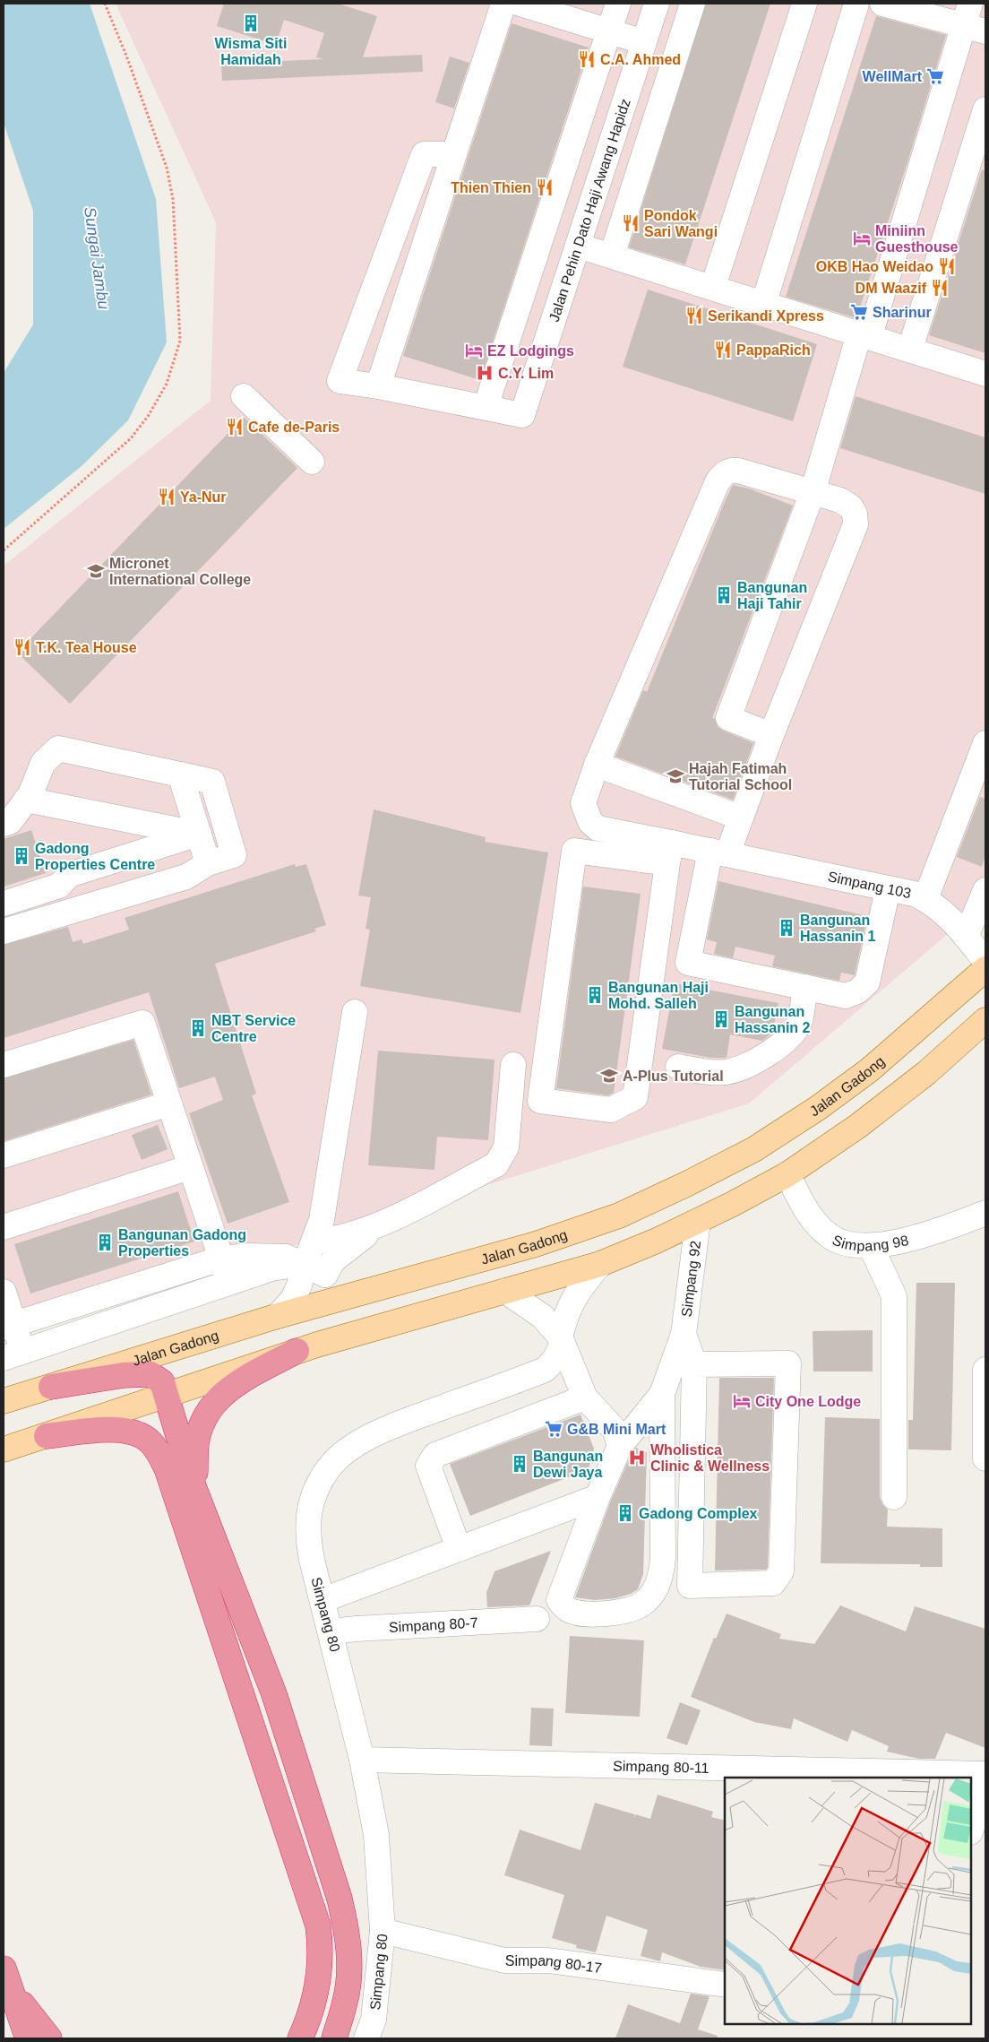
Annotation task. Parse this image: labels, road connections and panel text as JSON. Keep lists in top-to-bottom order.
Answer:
{
  "streets": {
    "main road": ["Jalan Gadong"],
    "street": [
      "Jalan Pehin Dato Haji Awang Hapidz",
      "Simpang 103",
      "Simpang 98",
      "Simpang 92",
      "Simpang 80",
      "Simpang 80-7",
      "Simpang 80-11",
      "Simpang 80-17"
    ]
  },
  "crossings": [
    ["Simpang 80", "Simpang 80-7"],
    ["Simpang 80", "Simpang 80-11"],
    ["Simpang 80", "Simpang 80-17"]
  ],
  "water": ["Sungai Jambu"],
  "places": {
    "building": [
      "Wisma Siti Hamidah",
      "Bangunan Haji Tahir",
      "Gadong Properties Centre",
      "Bangunan Hassanin 1",
      "Bangunan Haji Mohd. Salleh",
      "Bangunan Hassanin 2",
      "NBT Service Centre",
      "Bangunan Gadong Properties",
      "Bangunan Dewi Jaya",
      "Gadong Complex"
    ],
    "restaurant": [
      "C.A. Ahmed",
      "Thien Thien",
      "Pondok Sari Wangi",
      "OKB Hao Weidao",
      "DM Waazif",
      "Serikandi Xpress",
      "PappaRich",
      "Cafe de-Paris",
      "Ya-Nur",
      "T.K. Tea House"
    ],
    "supermarket": ["WellMart", "Sharinur", "G&B Mini Mart"],
    "hotel": ["Miniinn Guesthouse", "EZ Lodgings", "City One Lodge"],
    "hospital": ["C.Y. Lim", "Wholistica Clinic & Wellness"],
    "school or university": ["Micronet International College", "Hajah Fatimah Tutorial School", "A-Plus Tutorial"]
  }
}
